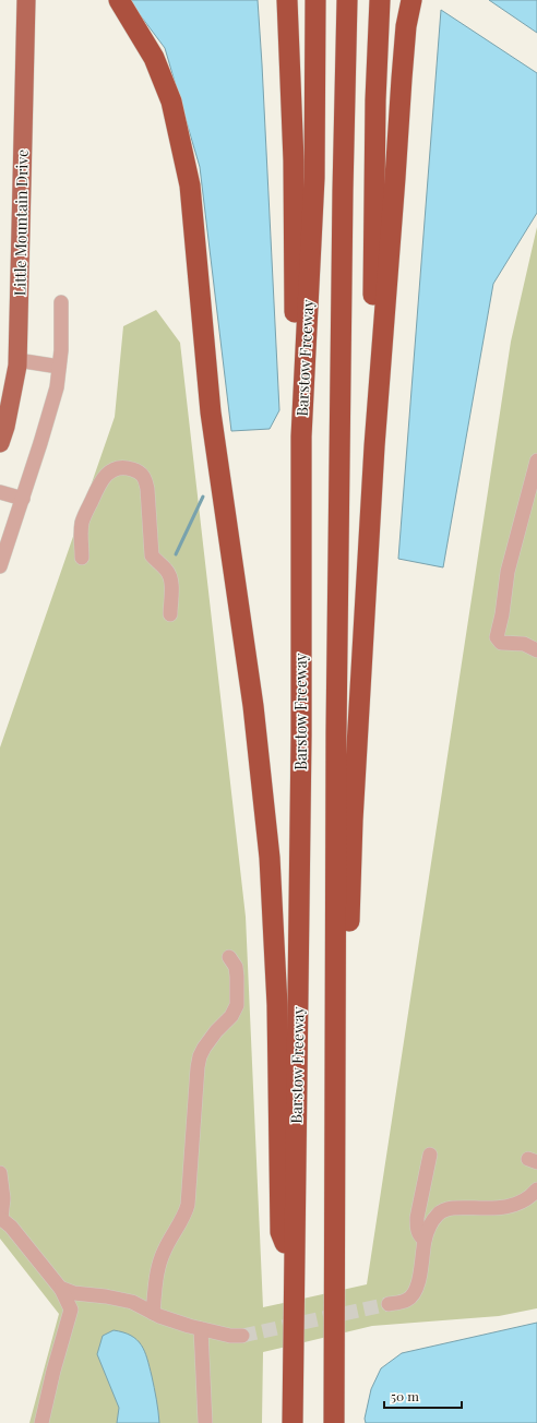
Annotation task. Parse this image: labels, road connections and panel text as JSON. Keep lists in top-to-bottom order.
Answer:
{
  "streets": {
    "highway": ["Barstow Freeway"],
    "main road": ["Little Mountain Drive"]
  },
  "scale_bar": "50 m"
}
